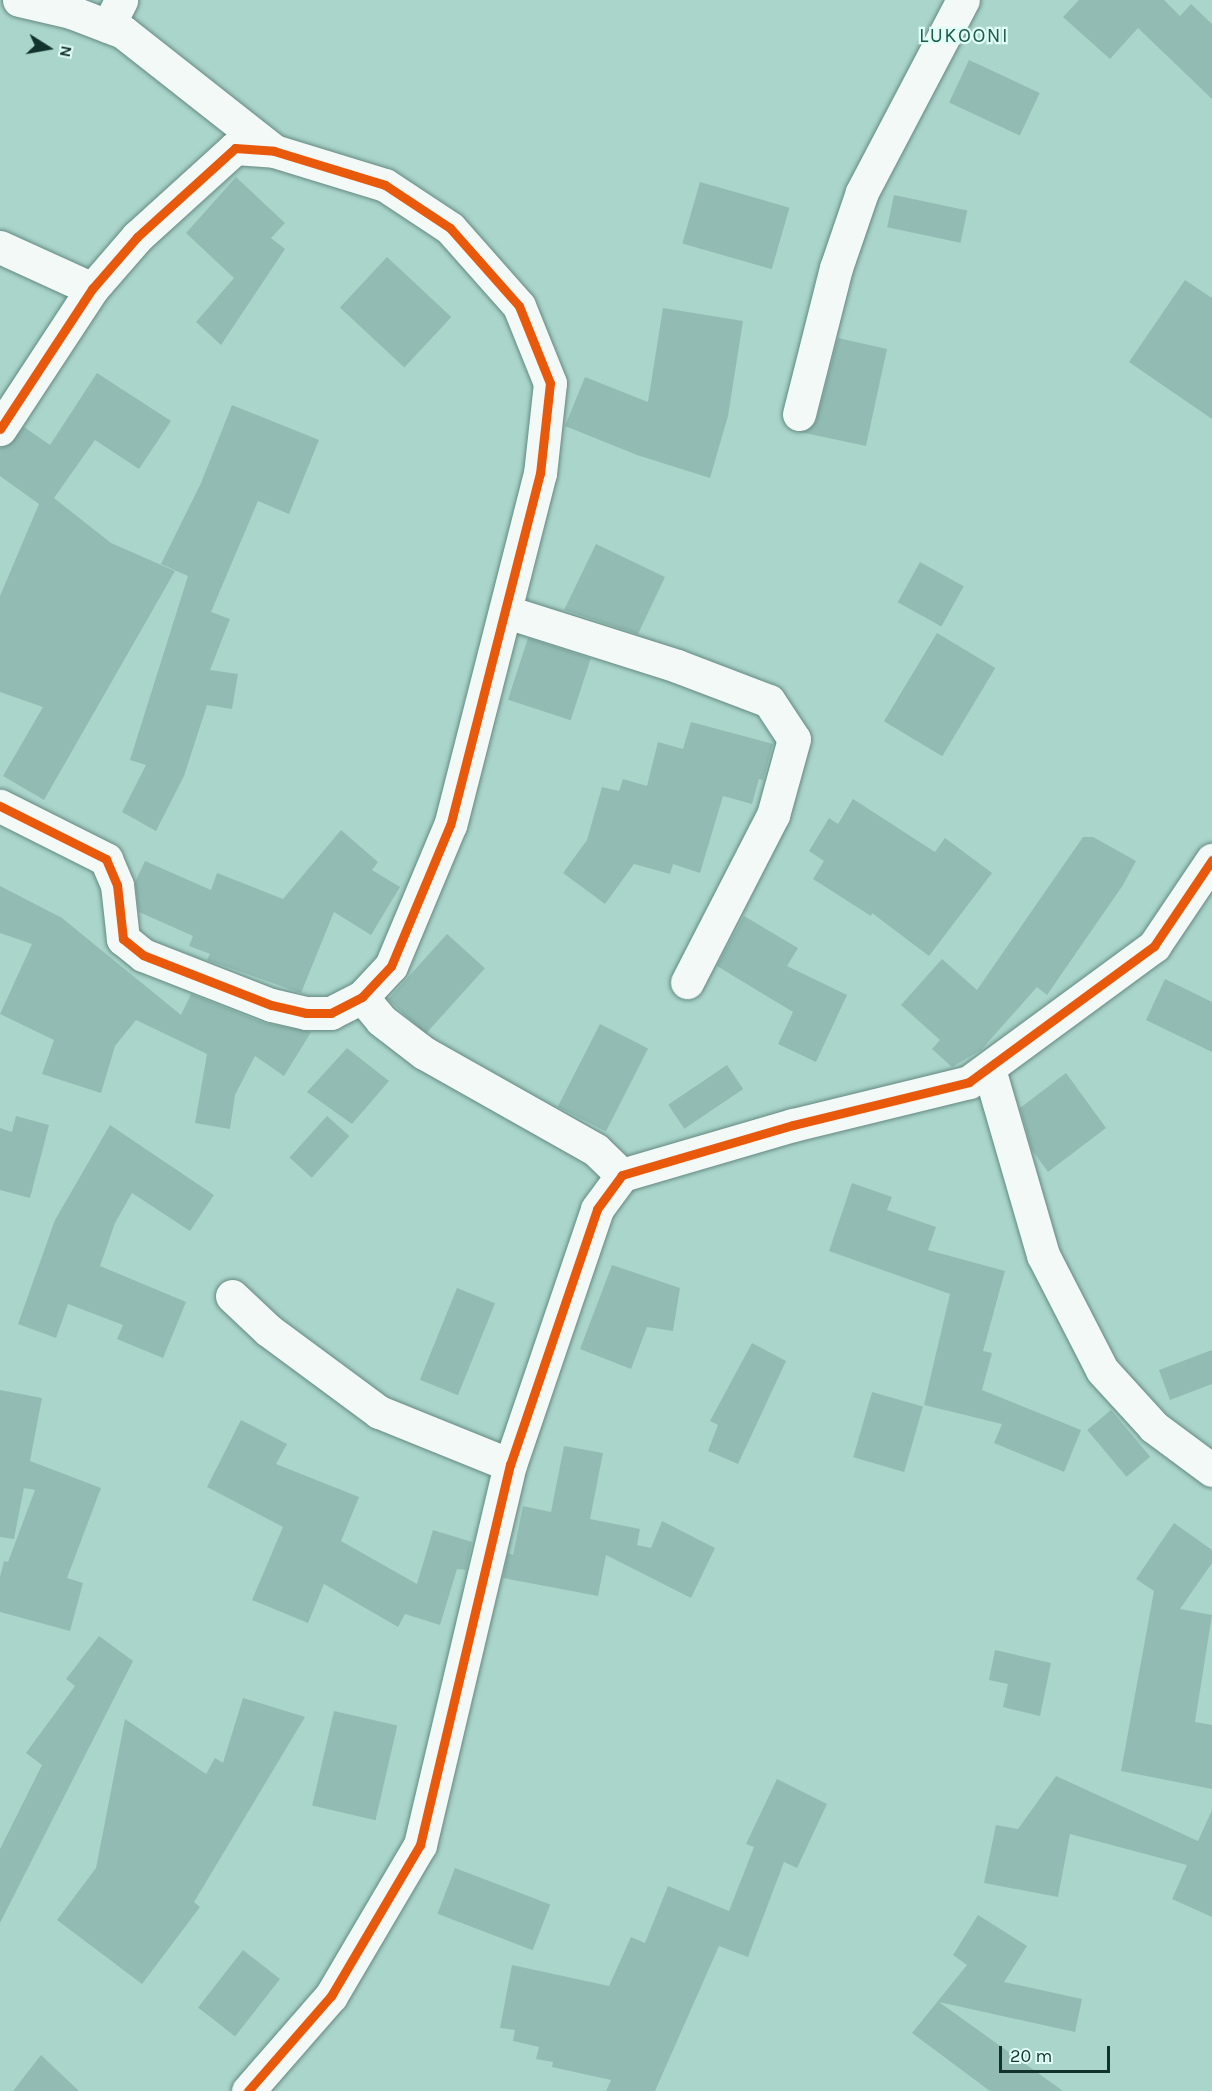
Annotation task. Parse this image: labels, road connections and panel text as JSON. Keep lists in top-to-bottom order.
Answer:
{
  "districts": ["LUKOONI"],
  "scale_bar": "20 m",
  "north": "right"
}
